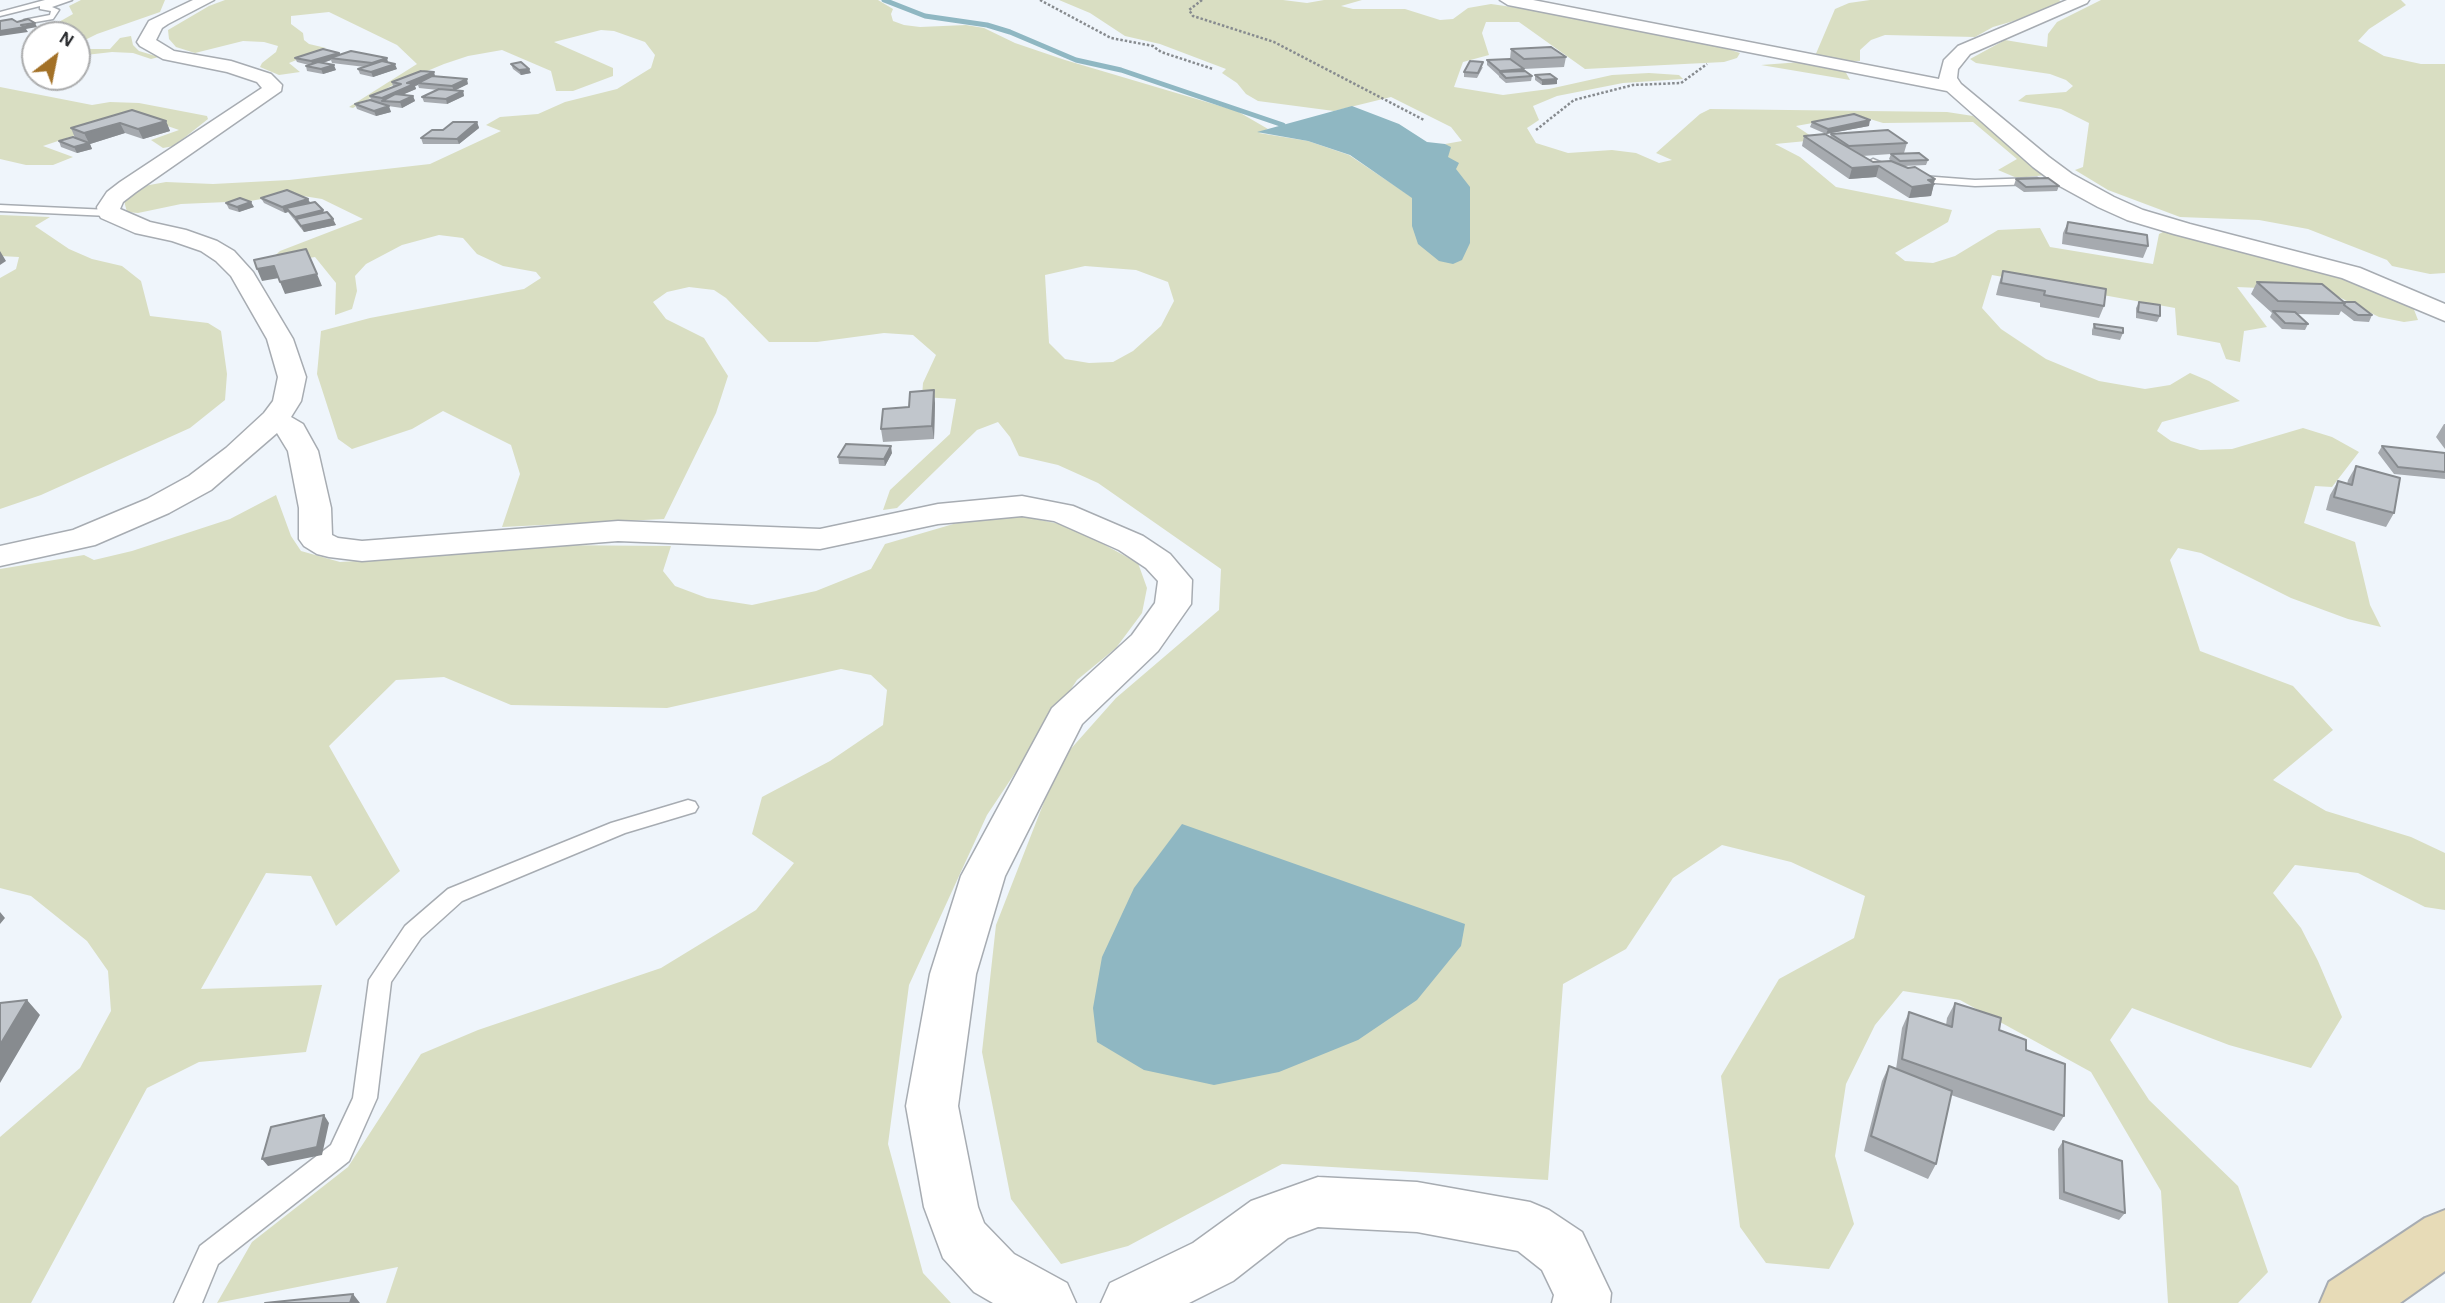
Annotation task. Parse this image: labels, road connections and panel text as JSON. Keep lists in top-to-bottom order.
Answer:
{
  "north": "top right"
}
